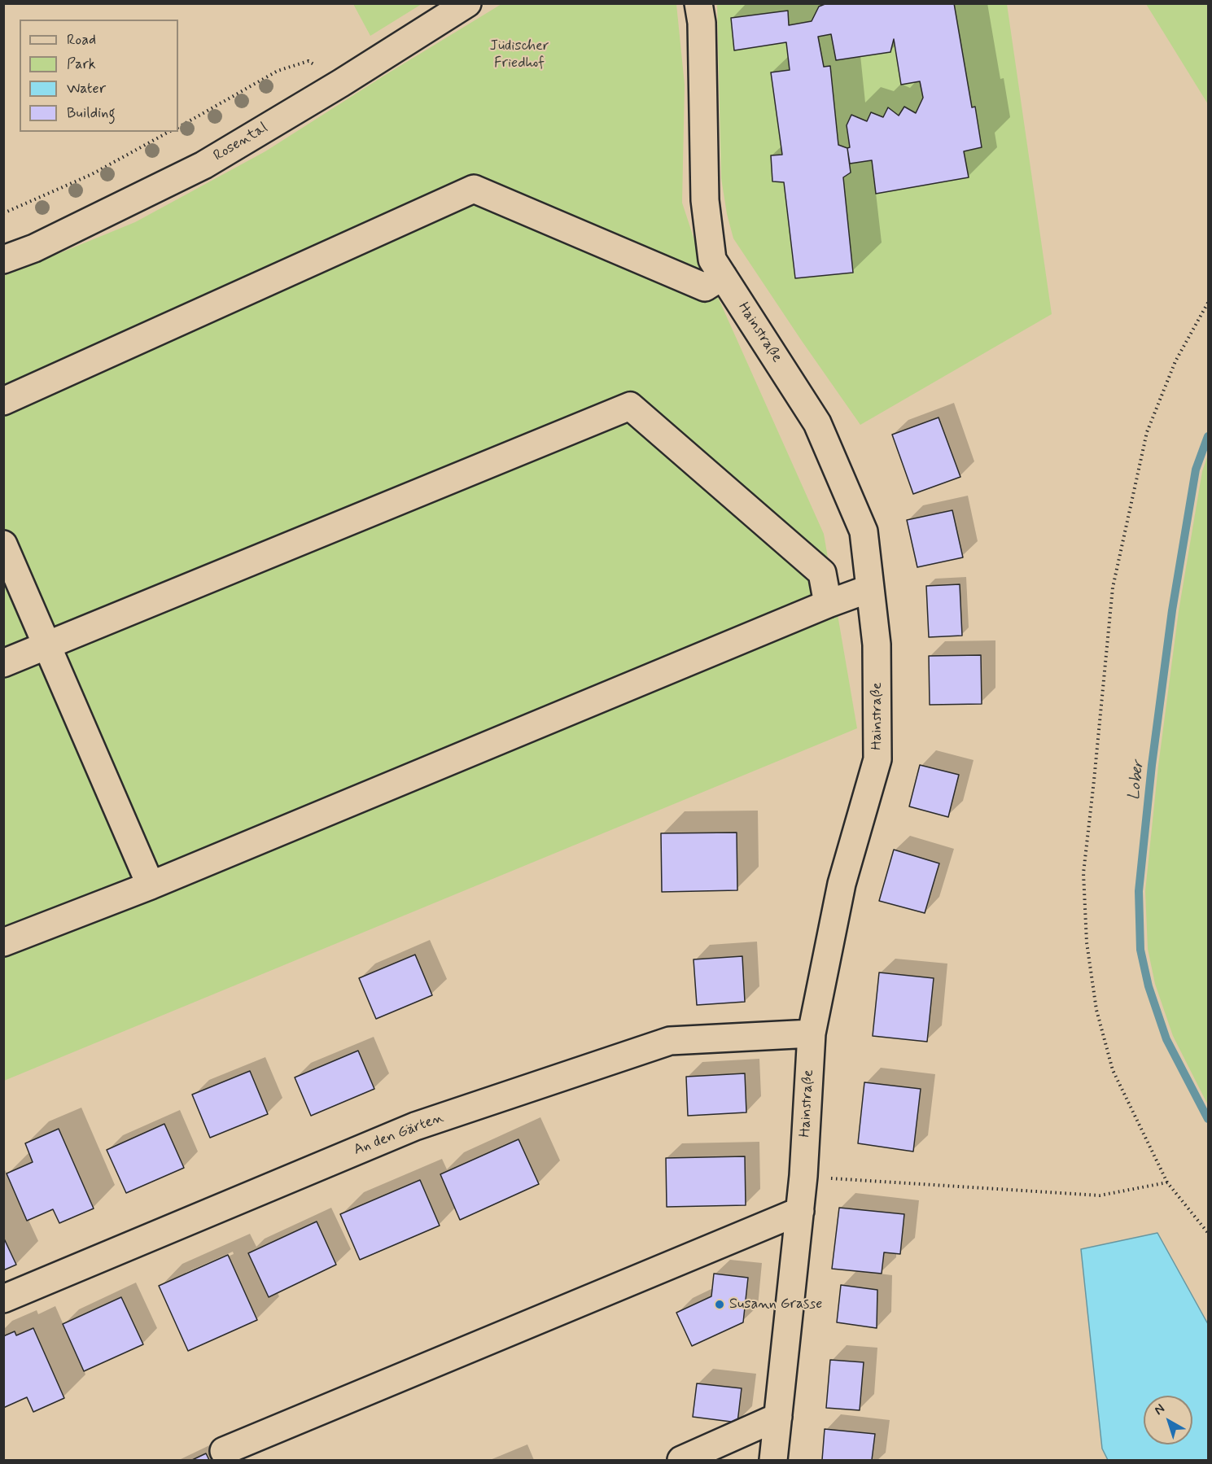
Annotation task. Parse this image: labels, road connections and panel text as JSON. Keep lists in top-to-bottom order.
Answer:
{
  "streets": {
    "street": ["Rosental", "Hainstraße", "An den Gärten"]
  },
  "crossings": [
    ["Hainstraße", "An den Gärten"]
  ],
  "water": ["Lober"],
  "parks": ["Jüdischer Friedhof"],
  "places": ["Susann Grasse"],
  "legend": [
    "Road",
    "Park",
    "Water",
    "Building"
  ],
  "north": "top left"
}
